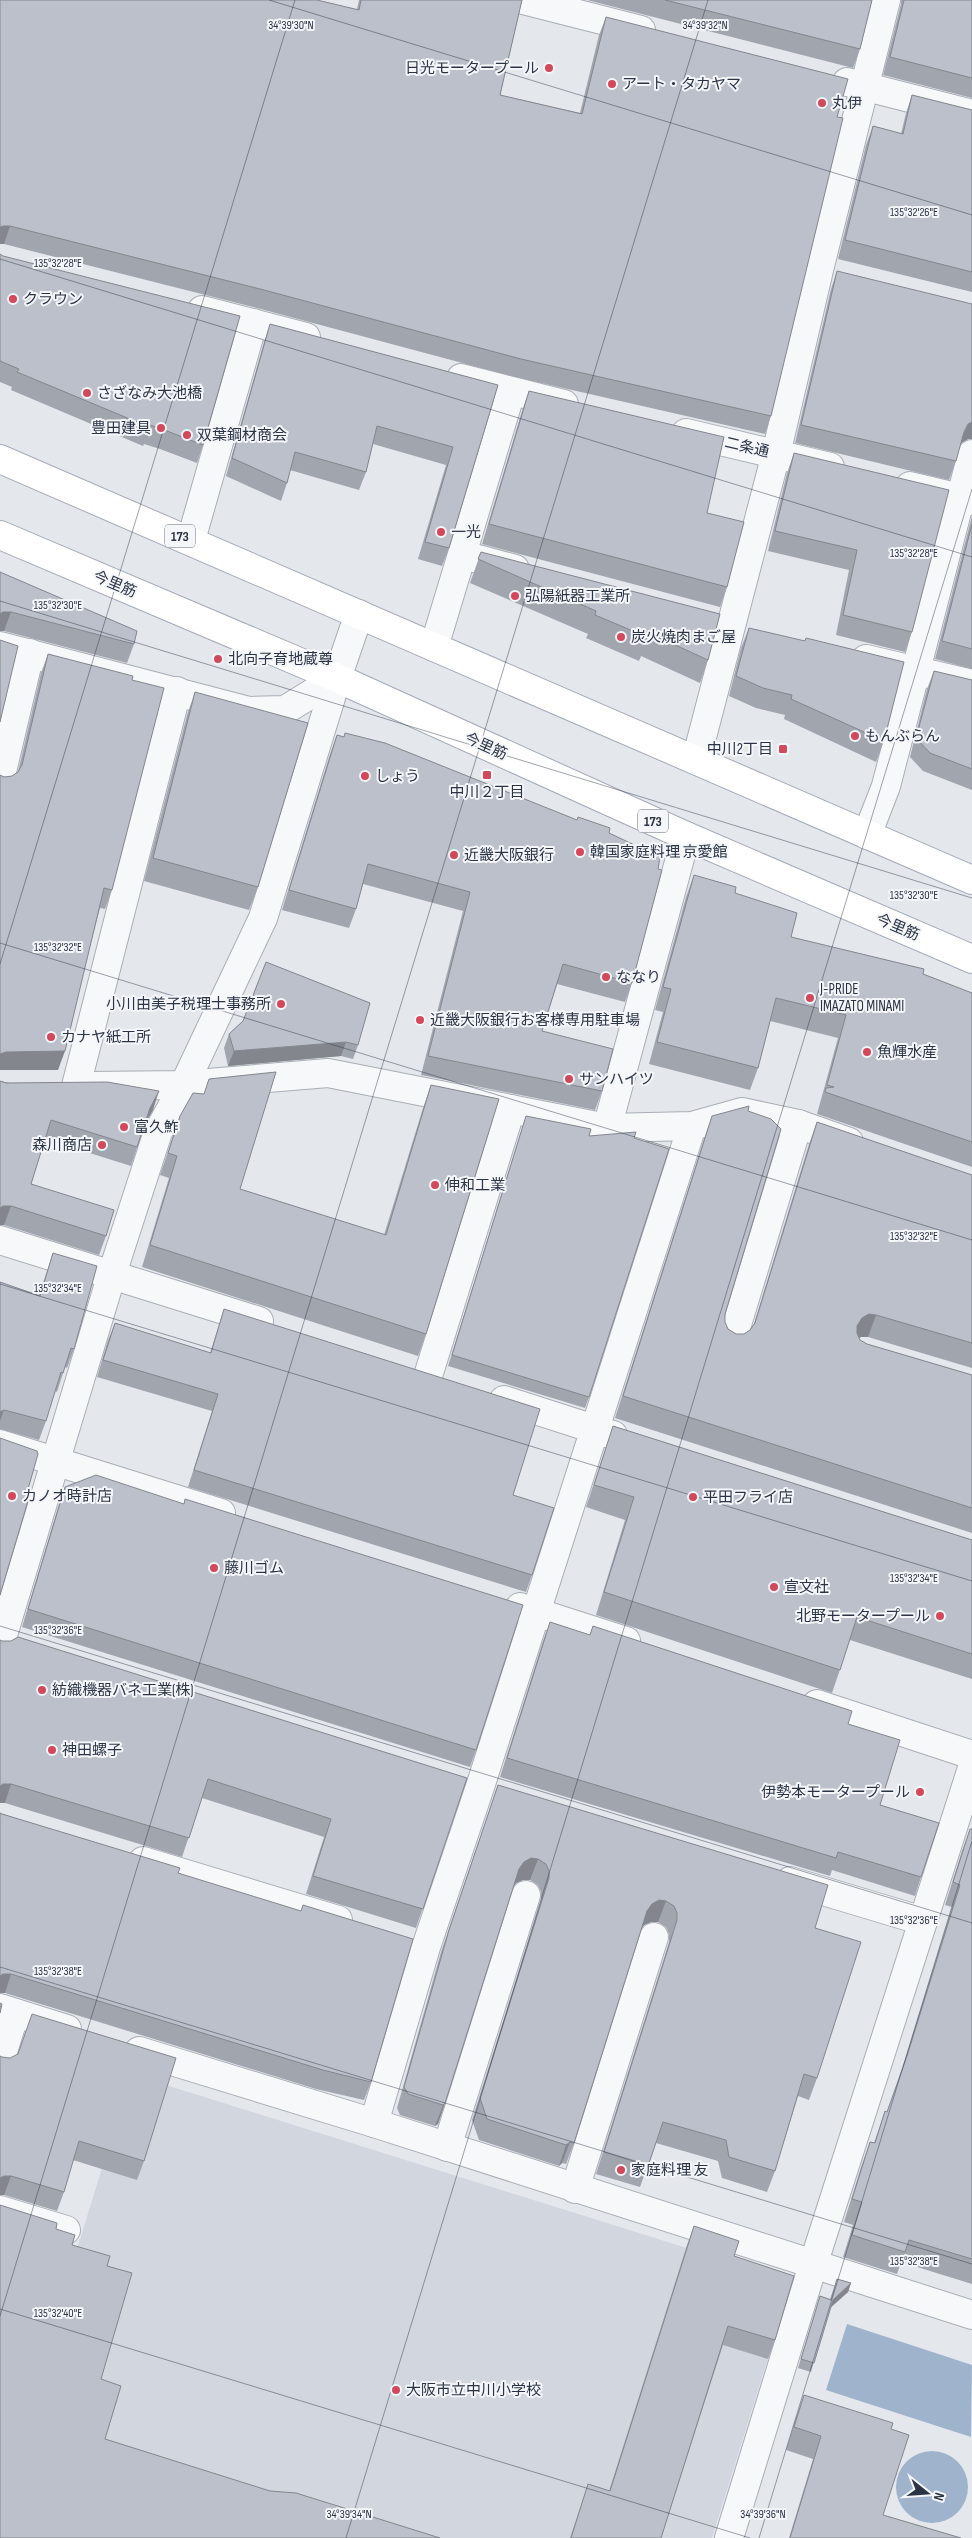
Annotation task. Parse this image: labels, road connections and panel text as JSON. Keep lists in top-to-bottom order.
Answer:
{
  "streets": {
    "main road": ["173", "今里筋"],
    "street": ["二条通"]
  },
  "places": {
    "other": [
      "日光モータープール",
      "アート・タカヤマ",
      "丸伊",
      "クラウン",
      "さざなみ大池橋",
      "豊田建具",
      "双葉鋼材商会",
      "一光",
      "弘陽紙器工業所",
      "炭火焼肉まご屋",
      "北向子育地蔵尊",
      "もんぶらん",
      "しょう",
      "韓国家庭料理 京愛館",
      "近畿大阪銀行",
      "ななり",
      "J-PRIDE IMAZATO MINAMI",
      "小川由美子税理士事務所",
      "近畿大阪銀行お客様専用駐車場",
      "カナヤ紙工所",
      "魚輝水産",
      "サンハイツ",
      "富久鮓",
      "森川商店",
      "伸和工業",
      "カノオ時計店",
      "平田フライ店",
      "藤川ゴム",
      "宣文社",
      "北野モータープール",
      "紡織機器バネ工業(株)",
      "神田螺子",
      "伊勢本モータープール",
      "家庭料理 友",
      "大阪市立中川小学校"
    ],
    "transit": ["中川2丁目", "中川２丁目"]
  },
  "north": "right",
  "coordinates": [
    "34°39'30\"N",
    "34°39'32\"N",
    "135°32'26\"E",
    "135°32'28\"E",
    "135°32'30\"E",
    "135°32'32\"E",
    "135°32'34\"E",
    "135°32'36\"E",
    "135°32'38\"E",
    "135°32'40\"E",
    "34°39'34\"N",
    "34°39'36\"N"
  ]
}
